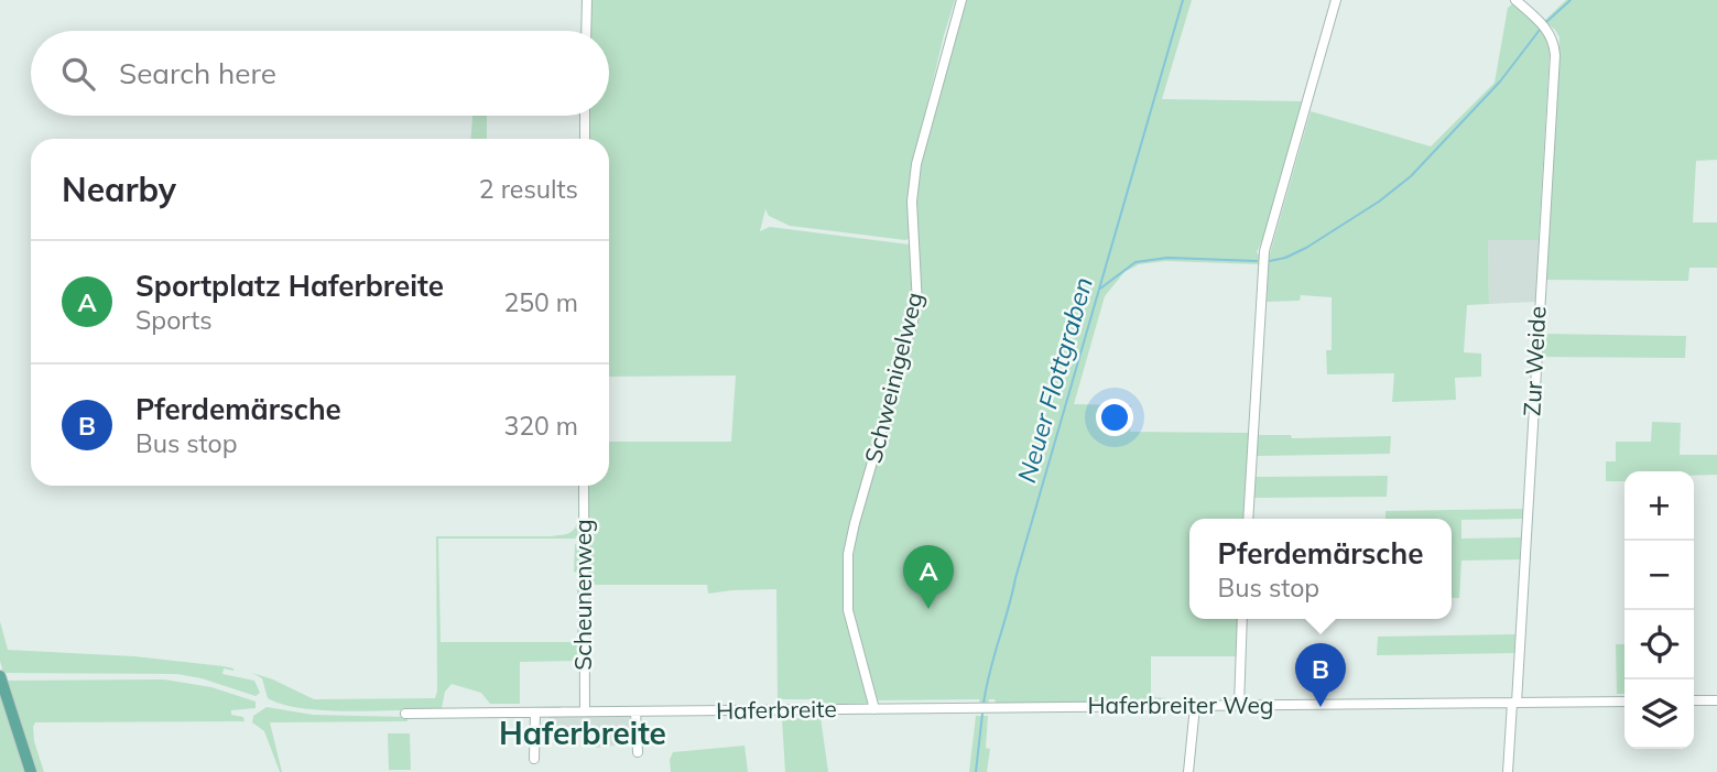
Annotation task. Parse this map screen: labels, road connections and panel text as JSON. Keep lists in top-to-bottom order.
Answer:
{
  "streets": {
    "street": [
      "Zur Weide",
      "Schweinigelweg",
      "Scheunenweg",
      "Haferbreiter Weg",
      "Haferbreite"
    ]
  },
  "crossings": [
    ["Zur Weide", "Haferbreiter Weg"],
    ["Schweinigelweg", "Haferbreite"],
    ["Scheunenweg", "Haferbreite"],
    ["Haferbreiter Weg", "Haferbreite"]
  ],
  "districts": ["Haferbreite"],
  "water": ["Neuer Flottgraben"],
  "page": {
    "search": "Search here",
    "heading": ["Nearby", "2 results"],
    "list": [
      {
        "mark": "A",
        "name": "Sportplatz Haferbreite",
        "note": "Sports",
        "value": "250 m"
      },
      {
        "mark": "B",
        "name": "Pferdemärsche",
        "note": "Bus stop",
        "value": "320 m"
      }
    ],
    "map_buttons": ["+", "−"],
    "popup": ["Pferdemärsche", "Bus stop"],
    "pins": ["A", "B"]
  }
}
